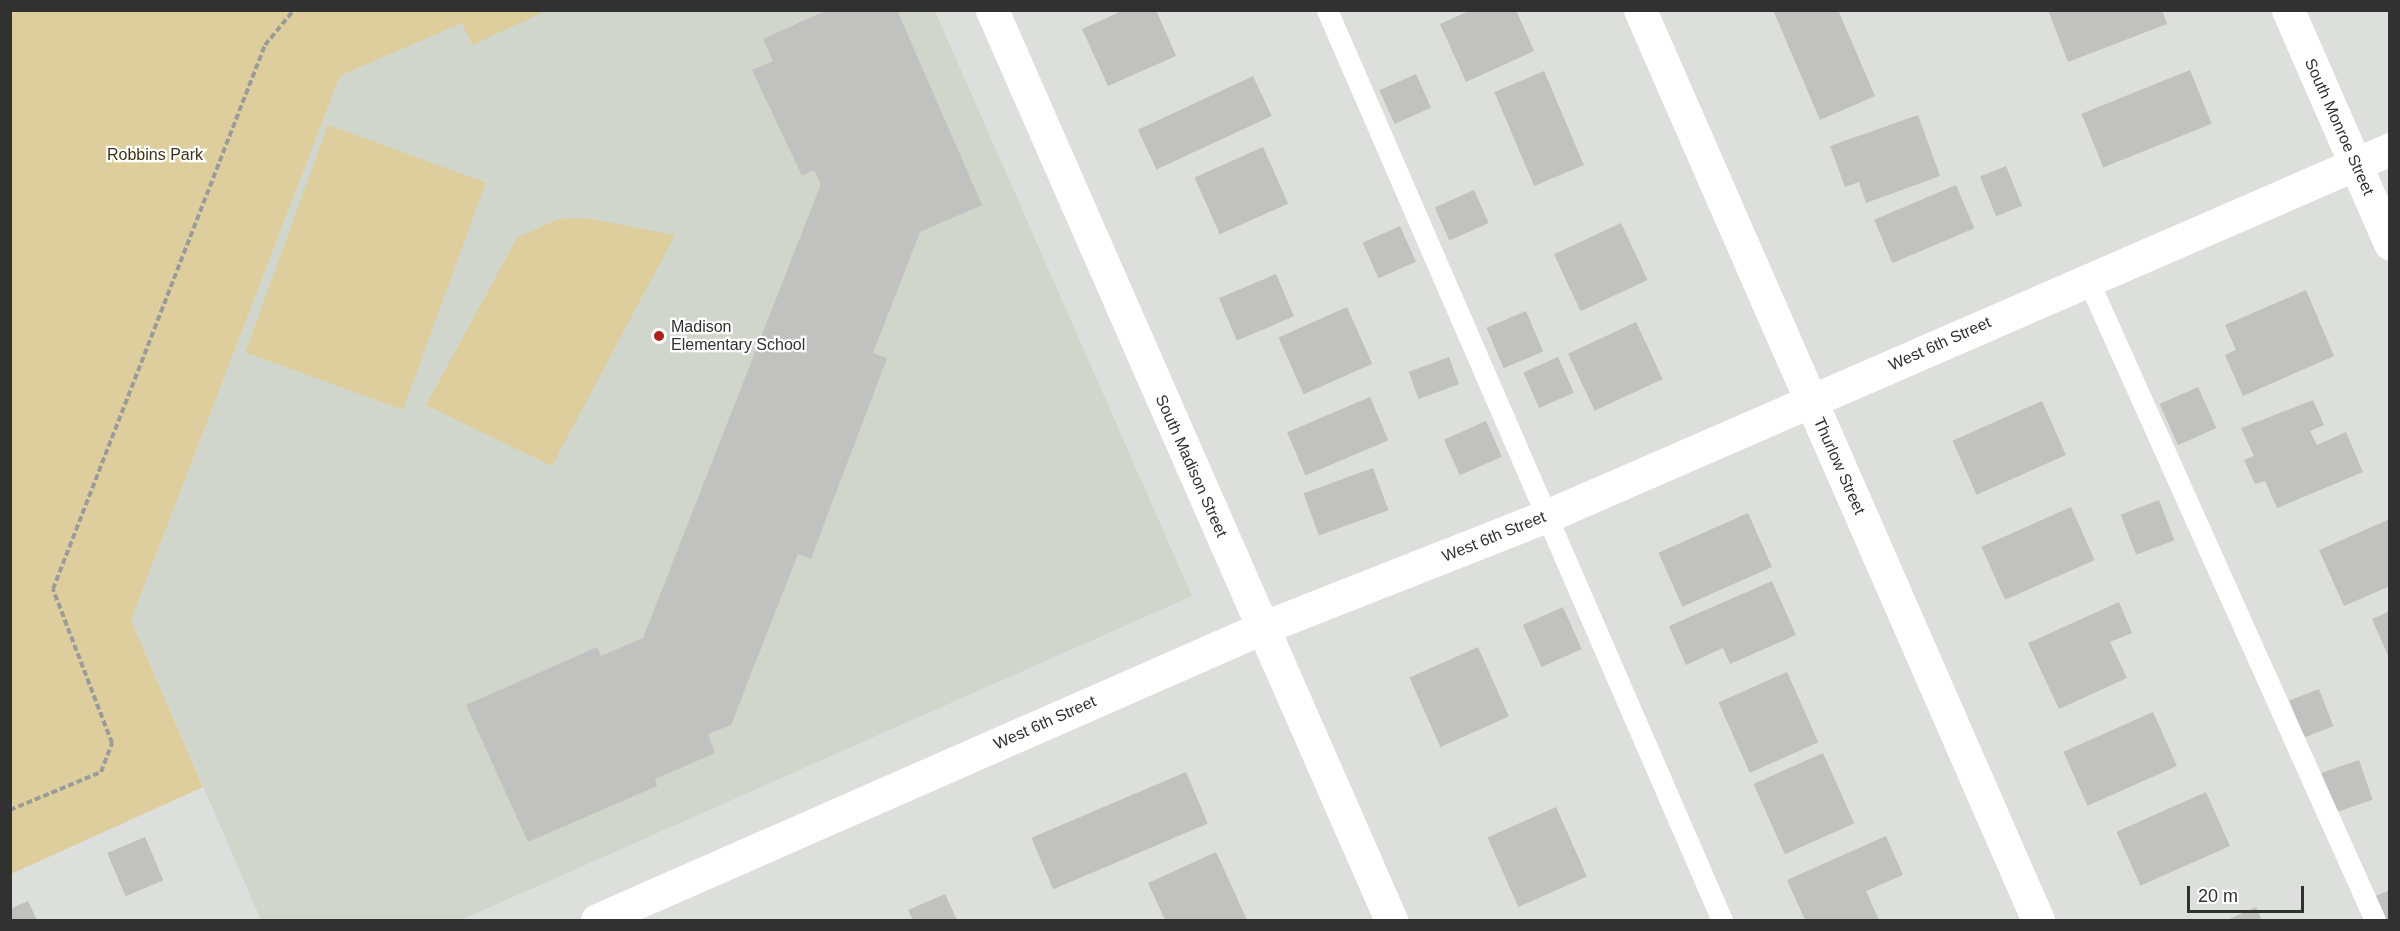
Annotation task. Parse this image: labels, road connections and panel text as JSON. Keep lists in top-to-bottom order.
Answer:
{
  "streets": {
    "street": [
      "South Monroe Street",
      "West 6th Street",
      "South Madison Street",
      "Thurlow Street"
    ]
  },
  "crossings": [
    ["South Monroe Street", "West 6th Street"],
    ["West 6th Street", "South Madison Street"],
    ["West 6th Street", "Thurlow Street"]
  ],
  "parks": ["Robbins Park"],
  "places": ["Madison Elementary School"],
  "scale_bar": "20 m"
}
